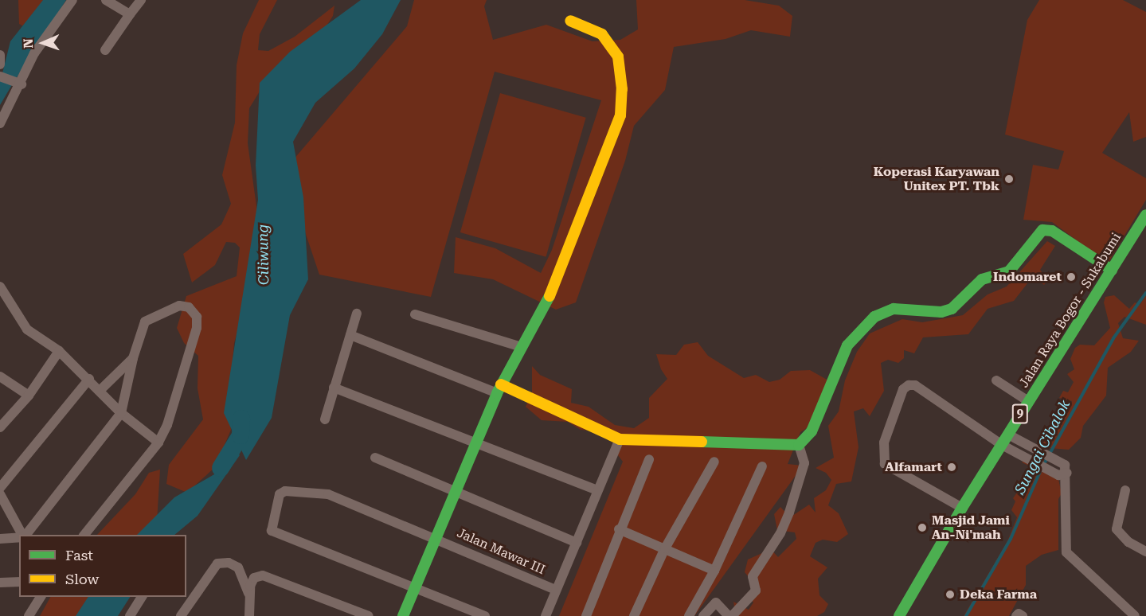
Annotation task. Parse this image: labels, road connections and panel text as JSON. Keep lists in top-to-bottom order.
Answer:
{
  "streets": {
    "main road": ["Jalan Raya Bogor - Sukabumi", "9"],
    "street": ["Jalan Mawar III"]
  },
  "water": ["Ciliwung", "Sungai Cibalok"],
  "places": [
    "Koperasi Karyawan Unitex PT. Tbk",
    "Indomaret",
    "Alfamart",
    "Masjid Jami An-Ni'mah",
    "Deka Farma"
  ],
  "legend": ["Fast", "Slow"],
  "north": "left"
}
